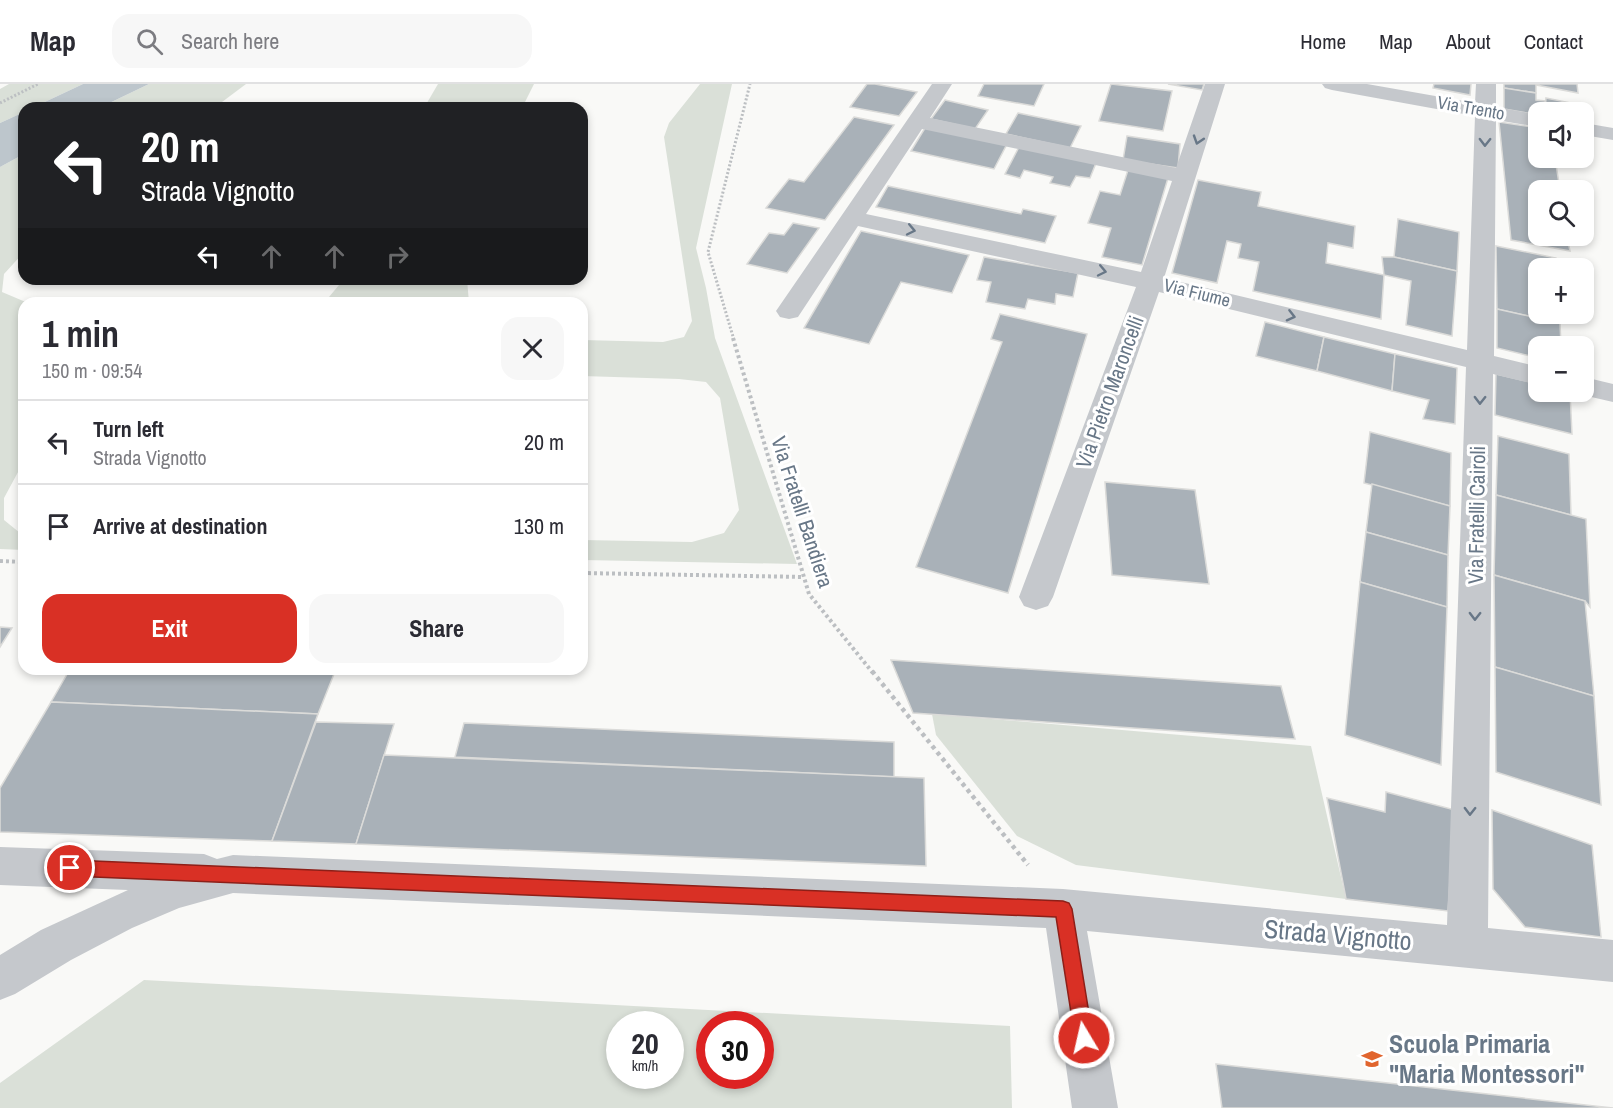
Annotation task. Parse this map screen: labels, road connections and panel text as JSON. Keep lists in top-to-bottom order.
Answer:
{
  "streets": {
    "street": [
      "Via Trento",
      "Via Fiume",
      "Via Pietro Maroncelli",
      "Via Fratelli Cairoli",
      "Strada Vignotto"
    ],
    "path": ["Via Fratelli Bandiera"]
  },
  "crossings": [
    ["Via Trento", "Via Fratelli Cairoli"],
    ["Via Fiume", "Via Pietro Maroncelli"],
    ["Via Fiume", "Via Fratelli Cairoli"],
    ["Via Fratelli Bandiera", "Strada Vignotto"],
    ["Via Fratelli Cairoli", "Strada Vignotto"]
  ],
  "one_way": ["Via Fratelli Cairoli"],
  "places": {
    "school or university": ["Scuola Primaria \"Maria Montessori\""]
  },
  "page": {
    "header": "Map",
    "search": "Search here",
    "nav": [
      "Home",
      "Map",
      "About",
      "Contact"
    ],
    "map_buttons": ["+", "−"],
    "turn": ["20 m", "Strada Vignotto"],
    "heading": ["1 min", "150 m · 09:54"],
    "list": [
      {
        "name": "Turn left",
        "note": "Strada Vignotto",
        "value": "20 m"
      },
      {
        "name": "Arrive at destination",
        "value": "130 m"
      }
    ],
    "buttons": ["Exit", "Share"],
    "speed": "20 km/h",
    "limit": "30"
  }
}
